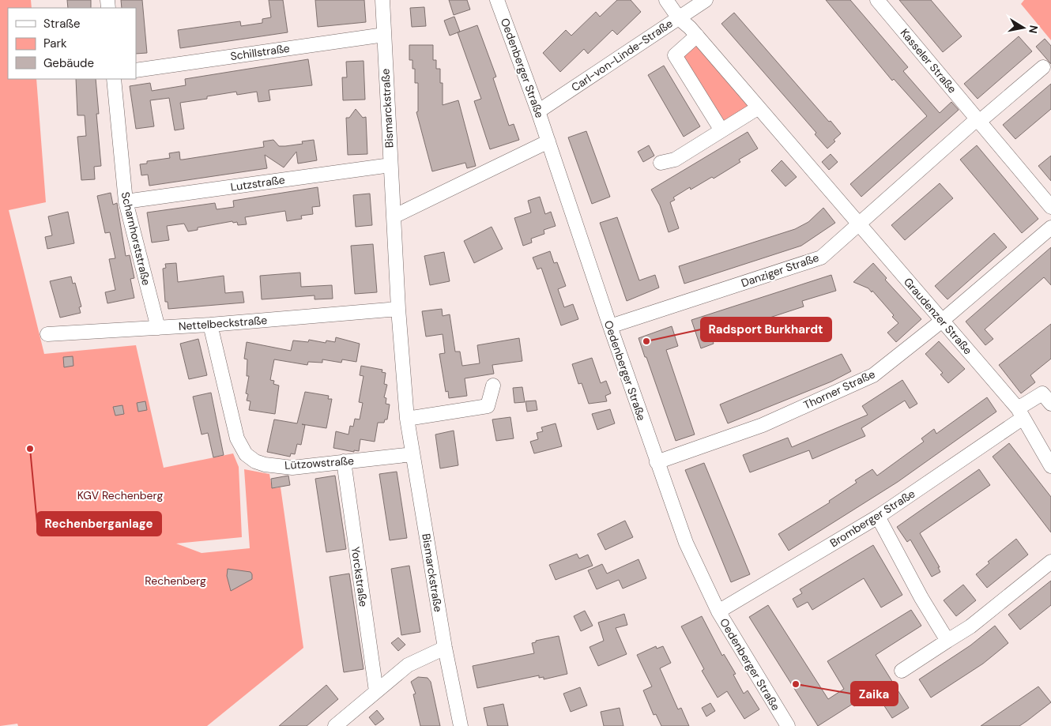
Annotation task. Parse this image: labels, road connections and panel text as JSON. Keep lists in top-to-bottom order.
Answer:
{
  "streets": {
    "street": [
      "Schillstraße",
      "Carl-von-Linde-Straße",
      "Kasseler Straße",
      "Oedenberger Straße",
      "Bismarckstraße",
      "Lutzstraße",
      "Scharnhorststraße",
      "Danziger Straße",
      "Graudenzer Straße",
      "Nettelbeckstraße",
      "Thorner Straße",
      "Lützowstraße",
      "Bromberger Straße",
      "Yorckstraße"
    ]
  },
  "crossings": [
    ["Schillstraße", "Bismarckstraße"],
    ["Carl-von-Linde-Straße", "Oedenberger Straße"],
    ["Carl-von-Linde-Straße", "Graudenzer Straße"],
    ["Kasseler Straße", "Danziger Straße"],
    ["Oedenberger Straße", "Danziger Straße"],
    ["Oedenberger Straße", "Thorner Straße"],
    ["Oedenberger Straße", "Bromberger Straße"],
    ["Bismarckstraße", "Lutzstraße"],
    ["Bismarckstraße", "Nettelbeckstraße"],
    ["Bismarckstraße", "Lützowstraße"],
    ["Lutzstraße", "Scharnhorststraße"],
    ["Scharnhorststraße", "Nettelbeckstraße"],
    ["Danziger Straße", "Graudenzer Straße"],
    ["Graudenzer Straße", "Thorner Straße"],
    ["Graudenzer Straße", "Bromberger Straße"],
    ["Nettelbeckstraße", "Lützowstraße"],
    ["Lützowstraße", "Yorckstraße"]
  ],
  "parks": ["KGV Rechenberg", "Rechenberg"],
  "places": ["Radsport Burkhardt", "Rechenberganlage", "Zaika"],
  "legend": ["Straße", "Park", "Gebäude"],
  "north": "right"
}
